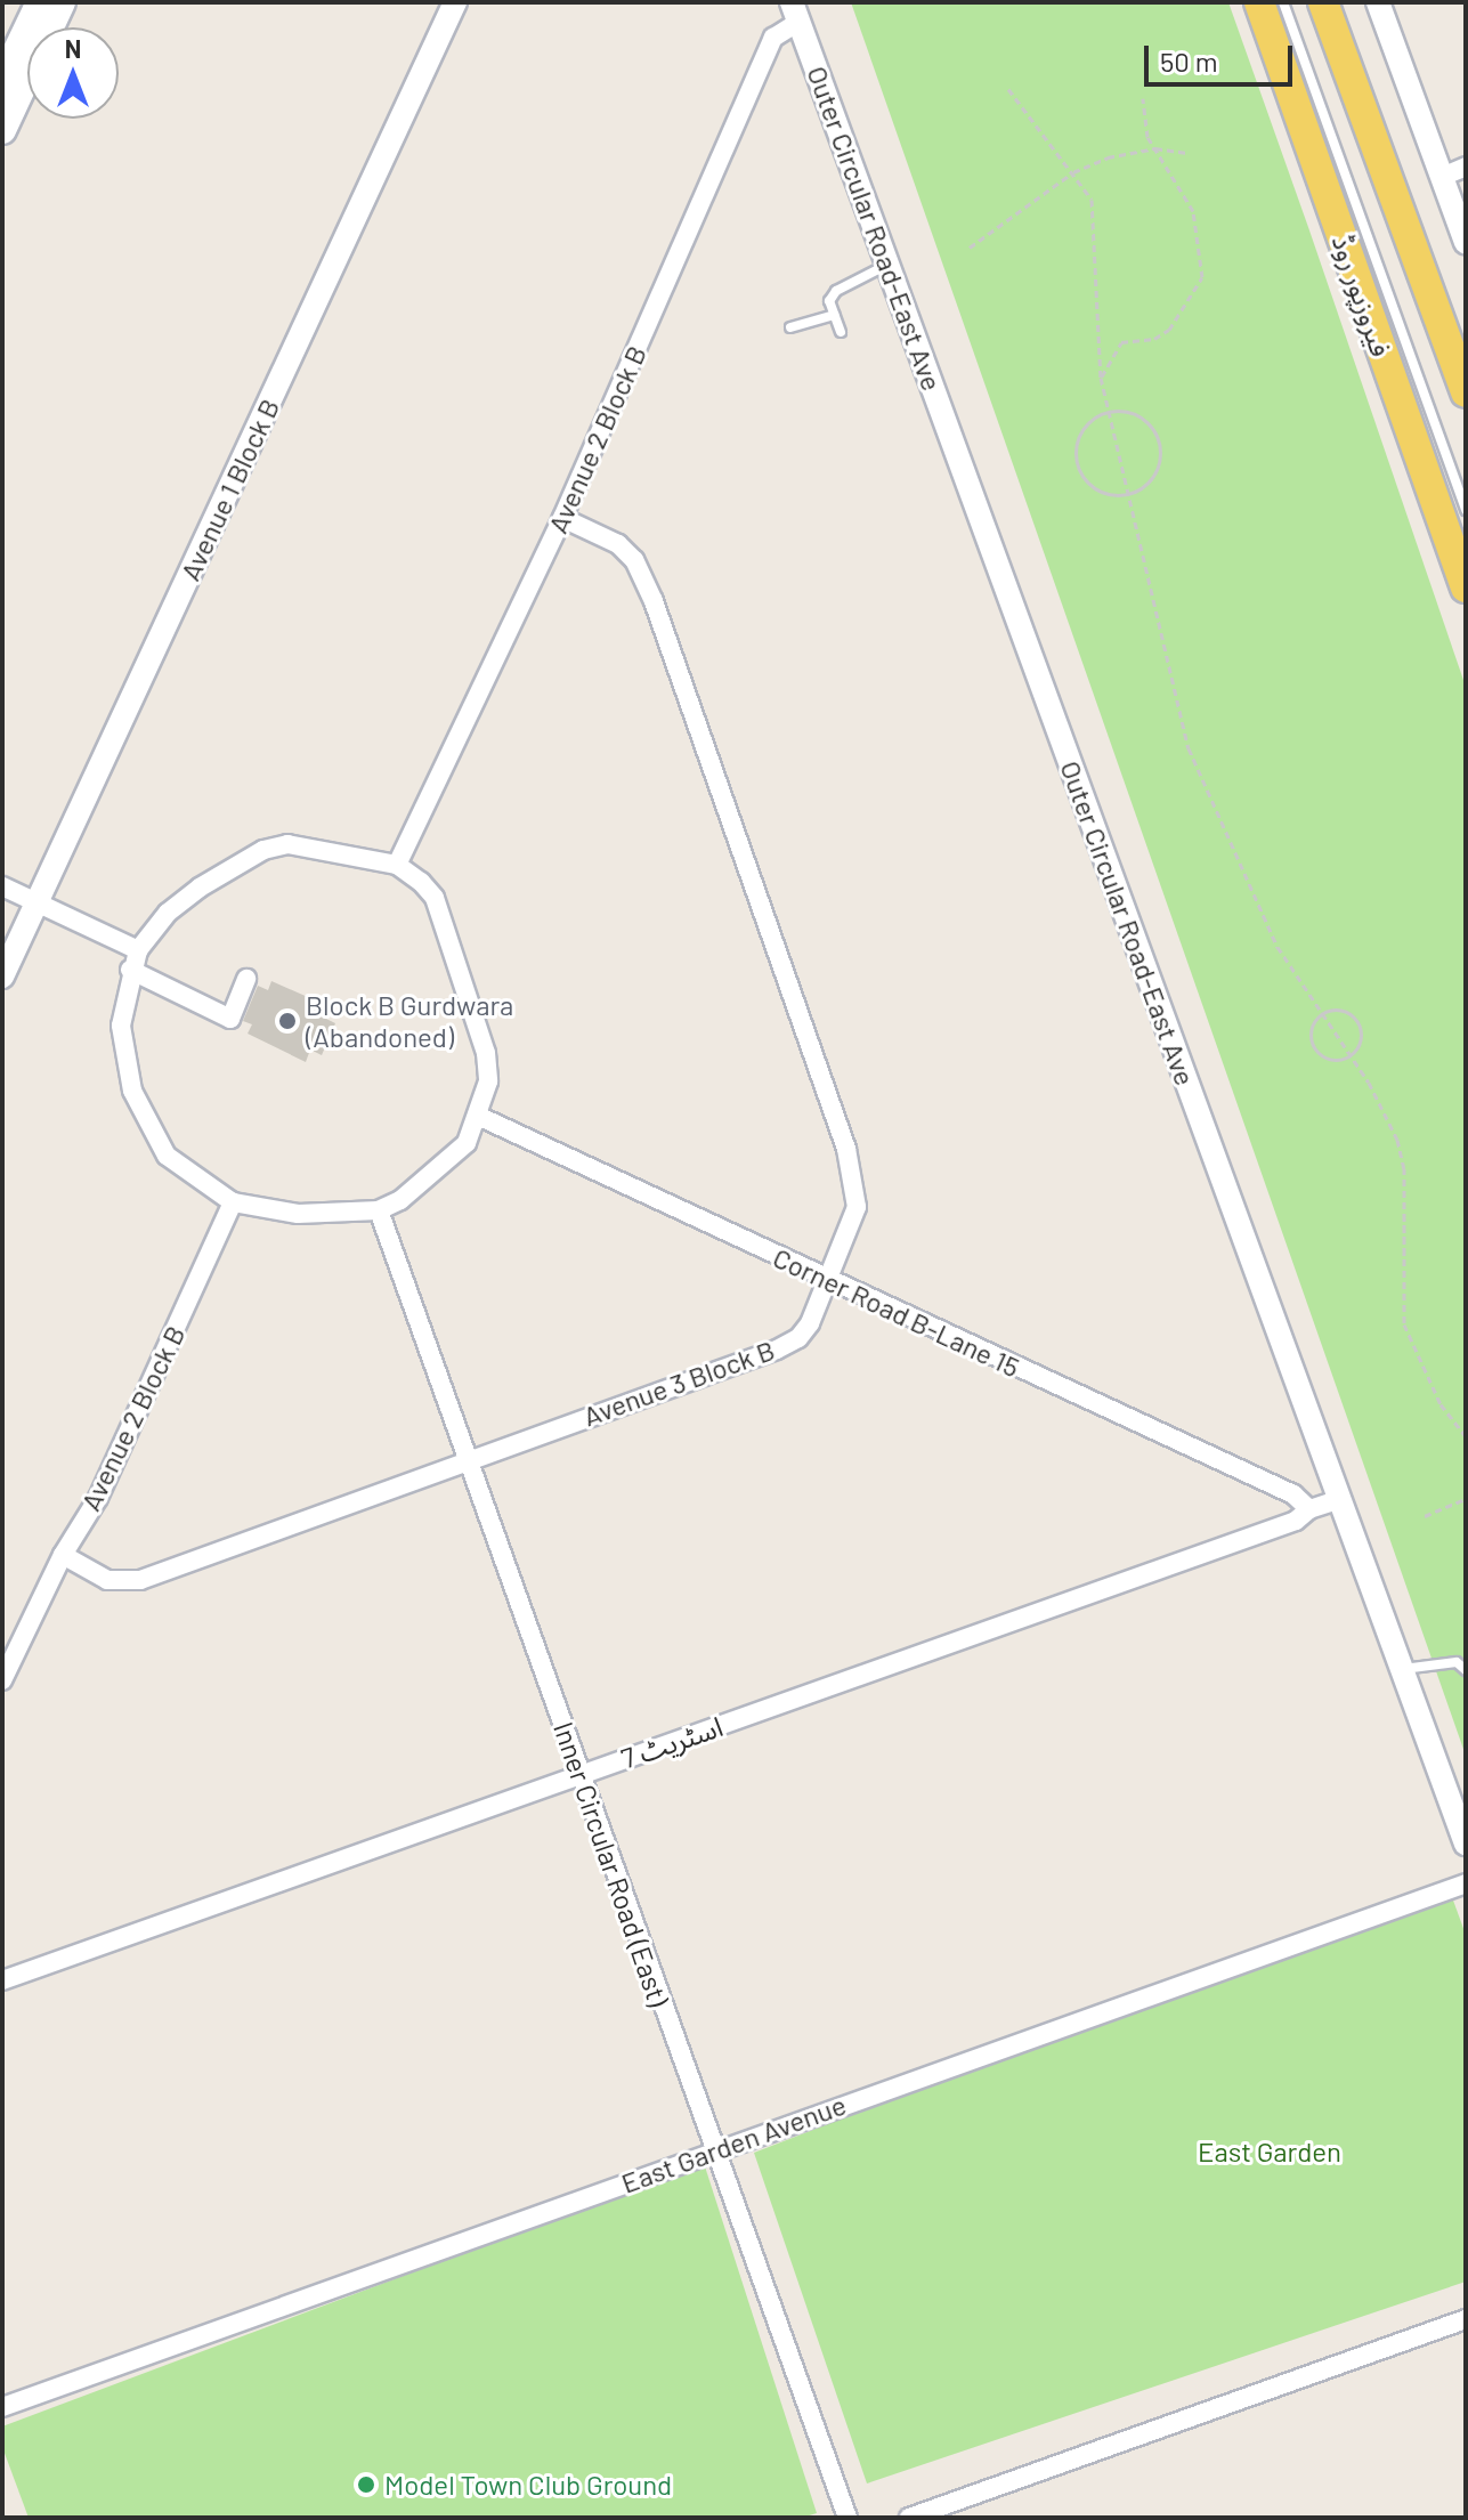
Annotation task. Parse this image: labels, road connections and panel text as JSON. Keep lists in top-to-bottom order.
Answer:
{
  "streets": {
    "main road": ["فیروزپور روڈ"],
    "street": [
      "Outer Circular Road-East Ave",
      "Avenue 2 Block B",
      "Avenue 1 Block B",
      "Corner Road B-Lane 15",
      "Avenue 3 Block B",
      "اسٹریٹ 7",
      "Inner Circular Road (East)",
      "East Garden Avenue"
    ]
  },
  "crossings": [
    ["Outer Circular Road-East Ave", "Avenue 2 Block B"],
    ["Outer Circular Road-East Ave", "اسٹریٹ 7"],
    ["Avenue 2 Block B", "Avenue 3 Block B"],
    ["Corner Road B-Lane 15", "Avenue 3 Block B"],
    ["Corner Road B-Lane 15", "اسٹریٹ 7"],
    ["Avenue 3 Block B", "Inner Circular Road (East)"],
    ["اسٹریٹ 7", "Inner Circular Road (East)"],
    ["Inner Circular Road (East)", "East Garden Avenue"]
  ],
  "parks": ["East Garden"],
  "places": ["Block B Gurdwara (Abandoned)", "Model Town Club Ground"],
  "scale_bar": "50 m",
  "north": "top"
}
